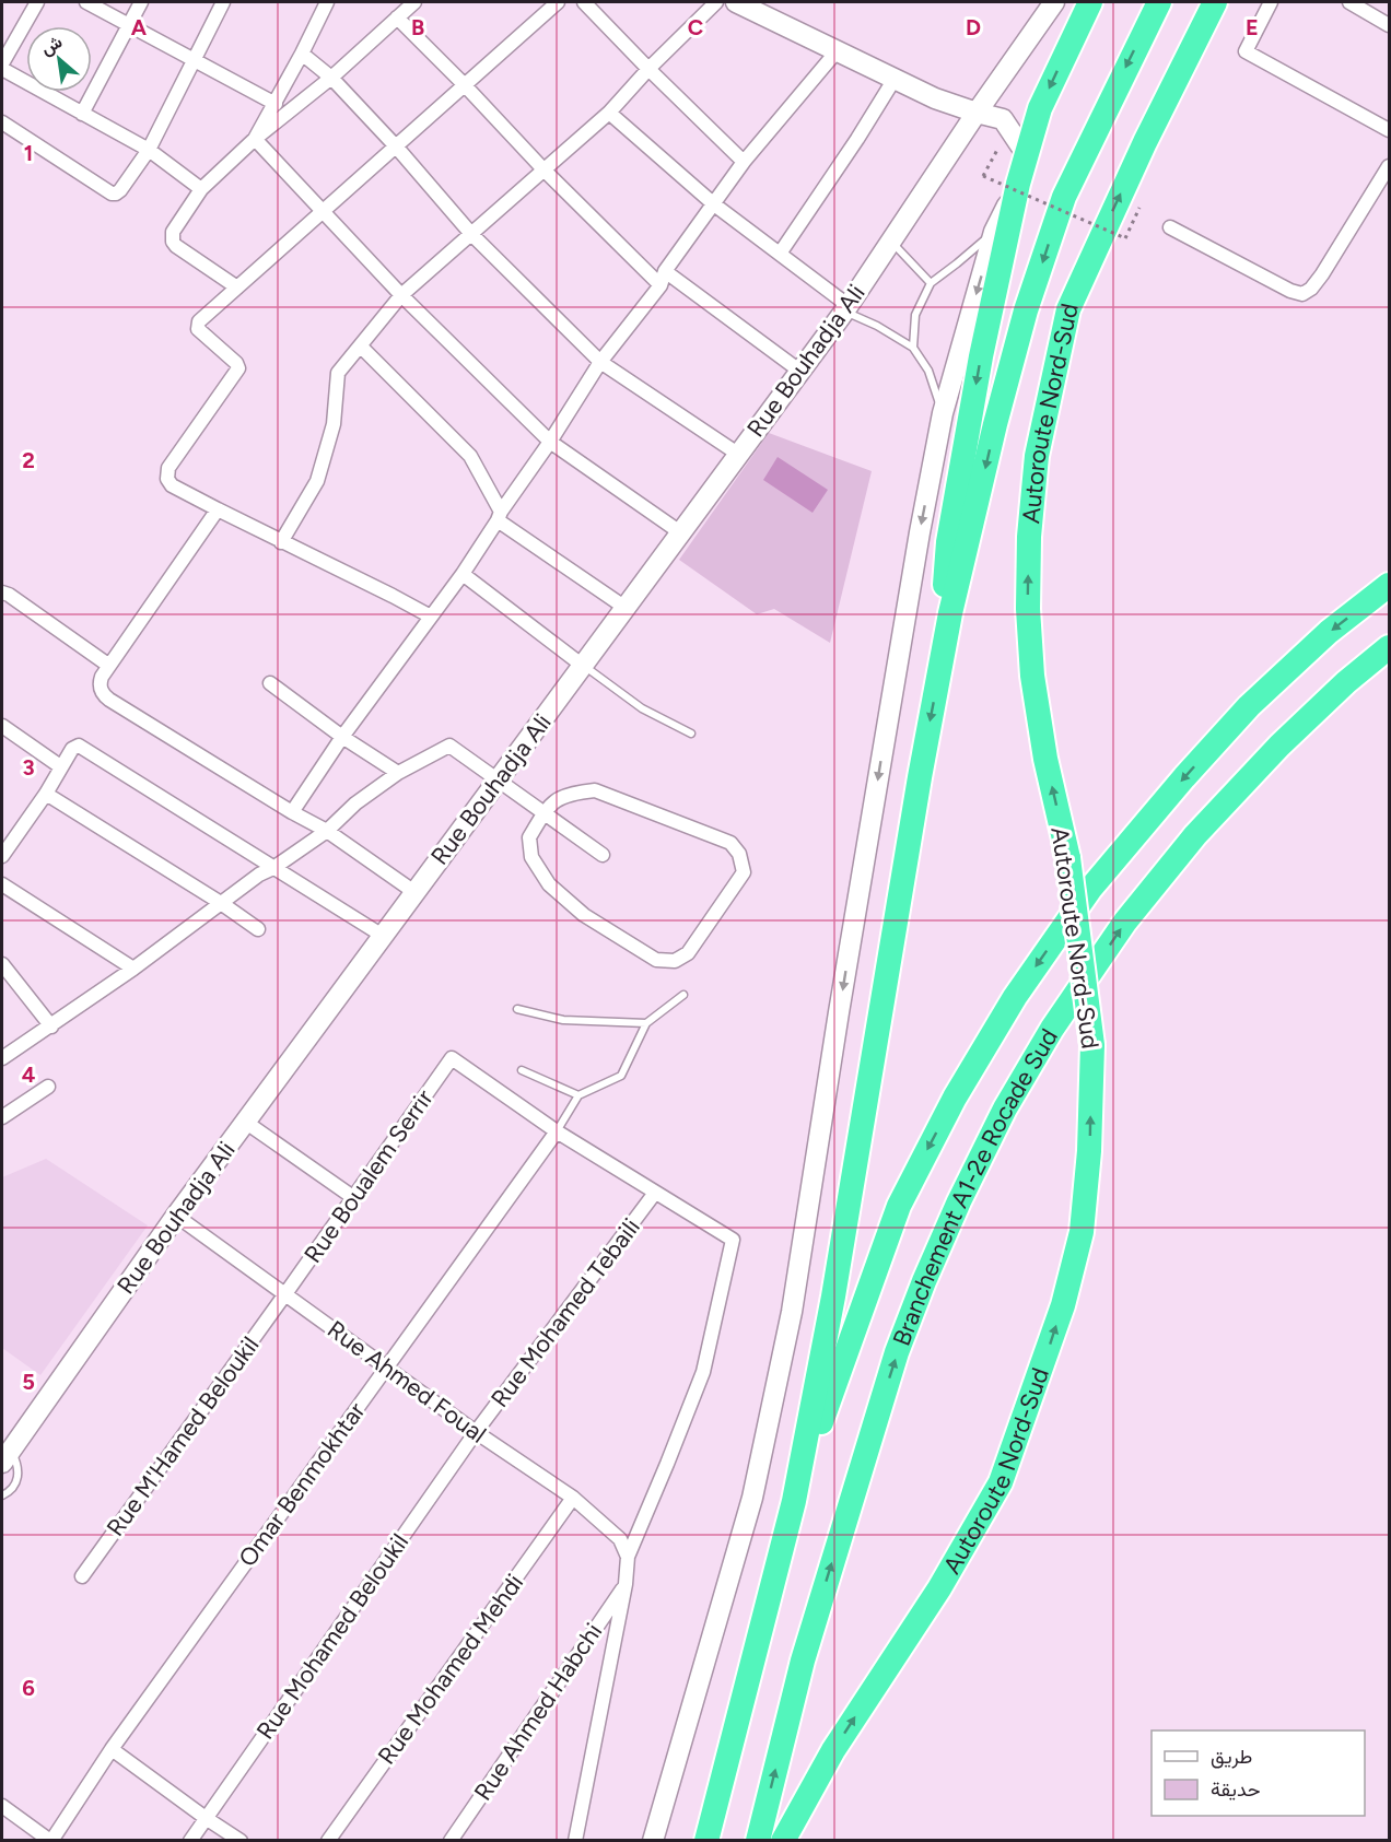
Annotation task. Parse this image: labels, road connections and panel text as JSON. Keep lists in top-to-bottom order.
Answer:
{
  "streets": {
    "highway": ["Autoroute Nord-Sud", "Branchement A1-2e Rocade Sud"],
    "main road": ["Rue Bouhadja Ali"],
    "street": [
      "Rue Boualem Serrir",
      "Rue Mohamed Tebaili",
      "Rue Ahmed Foual",
      "Rue M'Hamed Beloukil",
      "Omar Benmokhtar",
      "Rue Mohamed Beloukil",
      "Rue Mohamed Mehdi",
      "Rue Ahmed Habchi"
    ]
  },
  "crossings": [
    ["Rue Bouhadja Ali", "Rue Ahmed Foual"],
    ["Autoroute Nord-Sud", "Branchement A1-2e Rocade Sud"],
    ["Rue Boualem Serrir", "Rue Ahmed Foual"],
    ["Rue Boualem Serrir", "Rue M'Hamed Beloukil"],
    ["Rue Boualem Serrir", "Omar Benmokhtar"],
    ["Rue Mohamed Tebaili", "Rue Ahmed Foual"],
    ["Rue Mohamed Tebaili", "Rue Mohamed Beloukil"],
    ["Rue Ahmed Foual", "Rue M'Hamed Beloukil"],
    ["Rue Ahmed Foual", "Omar Benmokhtar"],
    ["Rue Ahmed Foual", "Rue Mohamed Beloukil"],
    ["Rue Ahmed Foual", "Rue Mohamed Mehdi"]
  ],
  "legend": ["طريق", "حديقة"],
  "north": "top left",
  "grid": {
    "columns": [
      "A",
      "B",
      "C",
      "D",
      "E"
    ],
    "rows": [
      "1",
      "2",
      "3",
      "4",
      "5",
      "6"
    ]
  }
}
